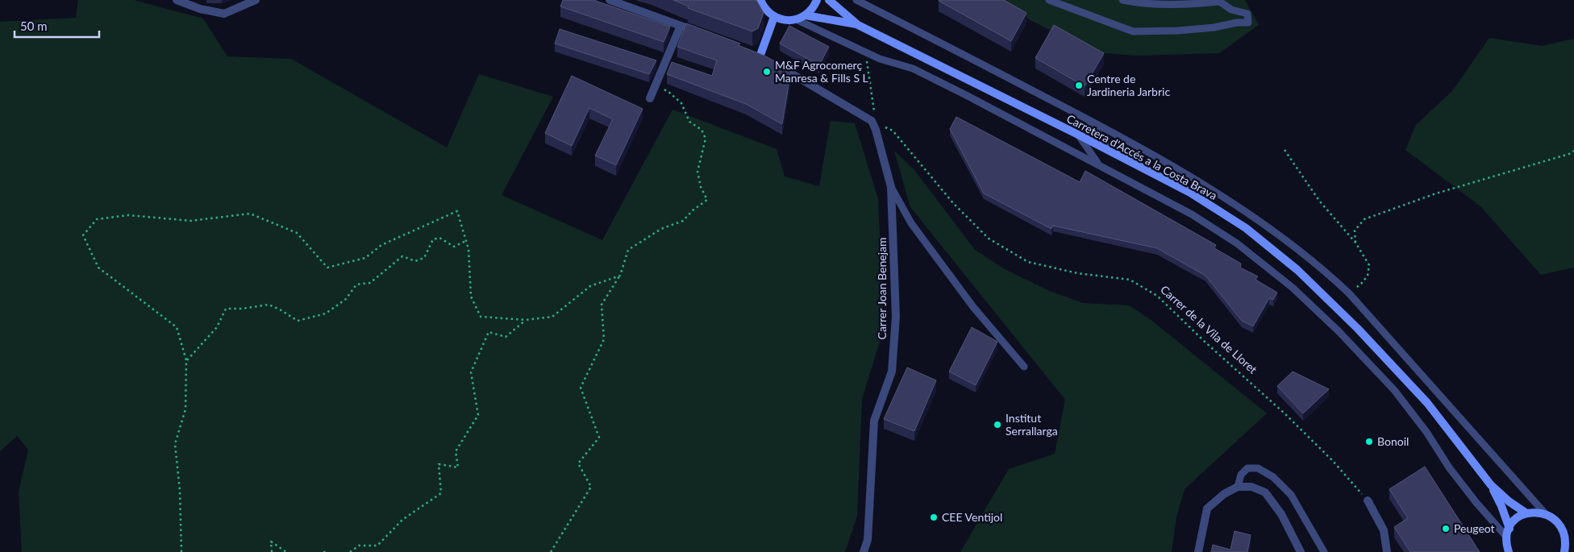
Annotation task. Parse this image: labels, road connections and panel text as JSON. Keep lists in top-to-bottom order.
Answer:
{
  "streets": {
    "main road": ["Carretera d'Accés a la Costa Brava"],
    "street": ["Carrer Joan Benejam"],
    "path": ["Carrer de la Vila de Lloret"]
  },
  "crossings": [
    ["Carrer Joan Benejam", "Carrer de la Vila de Lloret"]
  ],
  "places": [
    "M&F Agrocomerç Manresa & Fills S L",
    "Centre de Jardineria Jarbric",
    "Institut Serrallarga",
    "Bonoil",
    "CEE Ventijol",
    "Peugeot"
  ],
  "scale_bar": "50 m"
}
